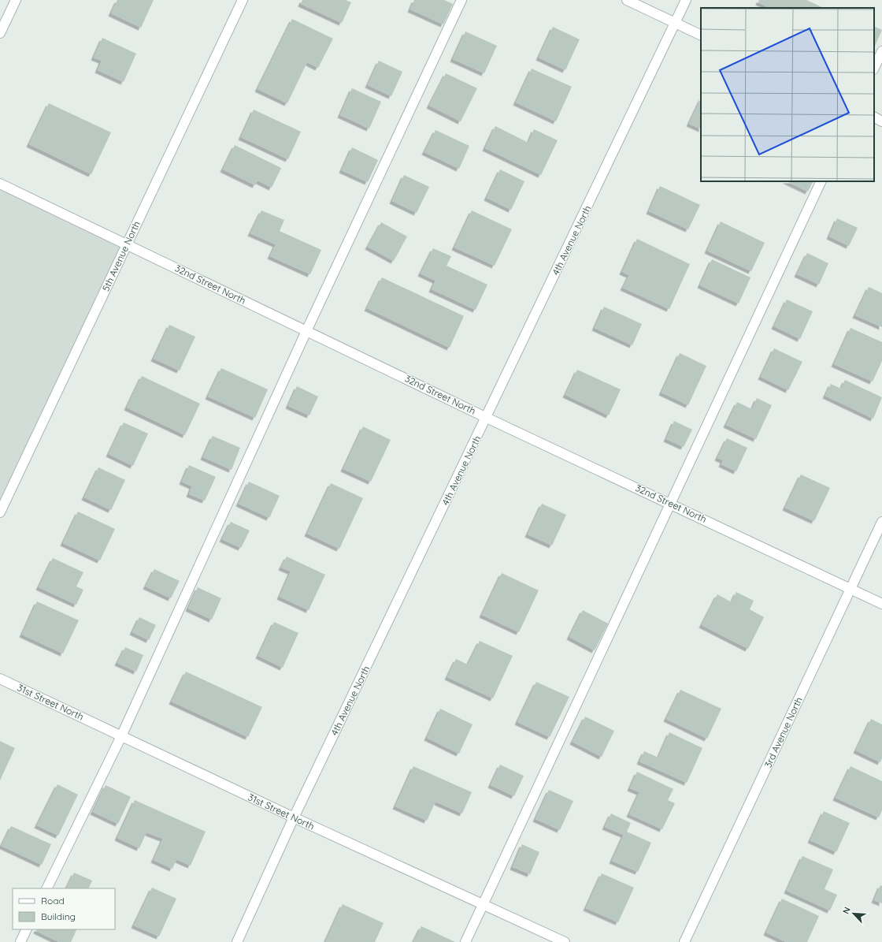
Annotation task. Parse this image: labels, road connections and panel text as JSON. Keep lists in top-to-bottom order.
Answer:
{
  "streets": {
    "street": [
      "4th Avenue North",
      "5th Avenue North",
      "32nd Street North",
      "31st Street North",
      "3rd Avenue North"
    ]
  },
  "crossings": [
    ["4th Avenue North", "32nd Street North"],
    ["4th Avenue North", "31st Street North"],
    ["5th Avenue North", "32nd Street North"],
    ["32nd Street North", "3rd Avenue North"]
  ],
  "legend": ["Road", "Building"],
  "north": "top left"
}
